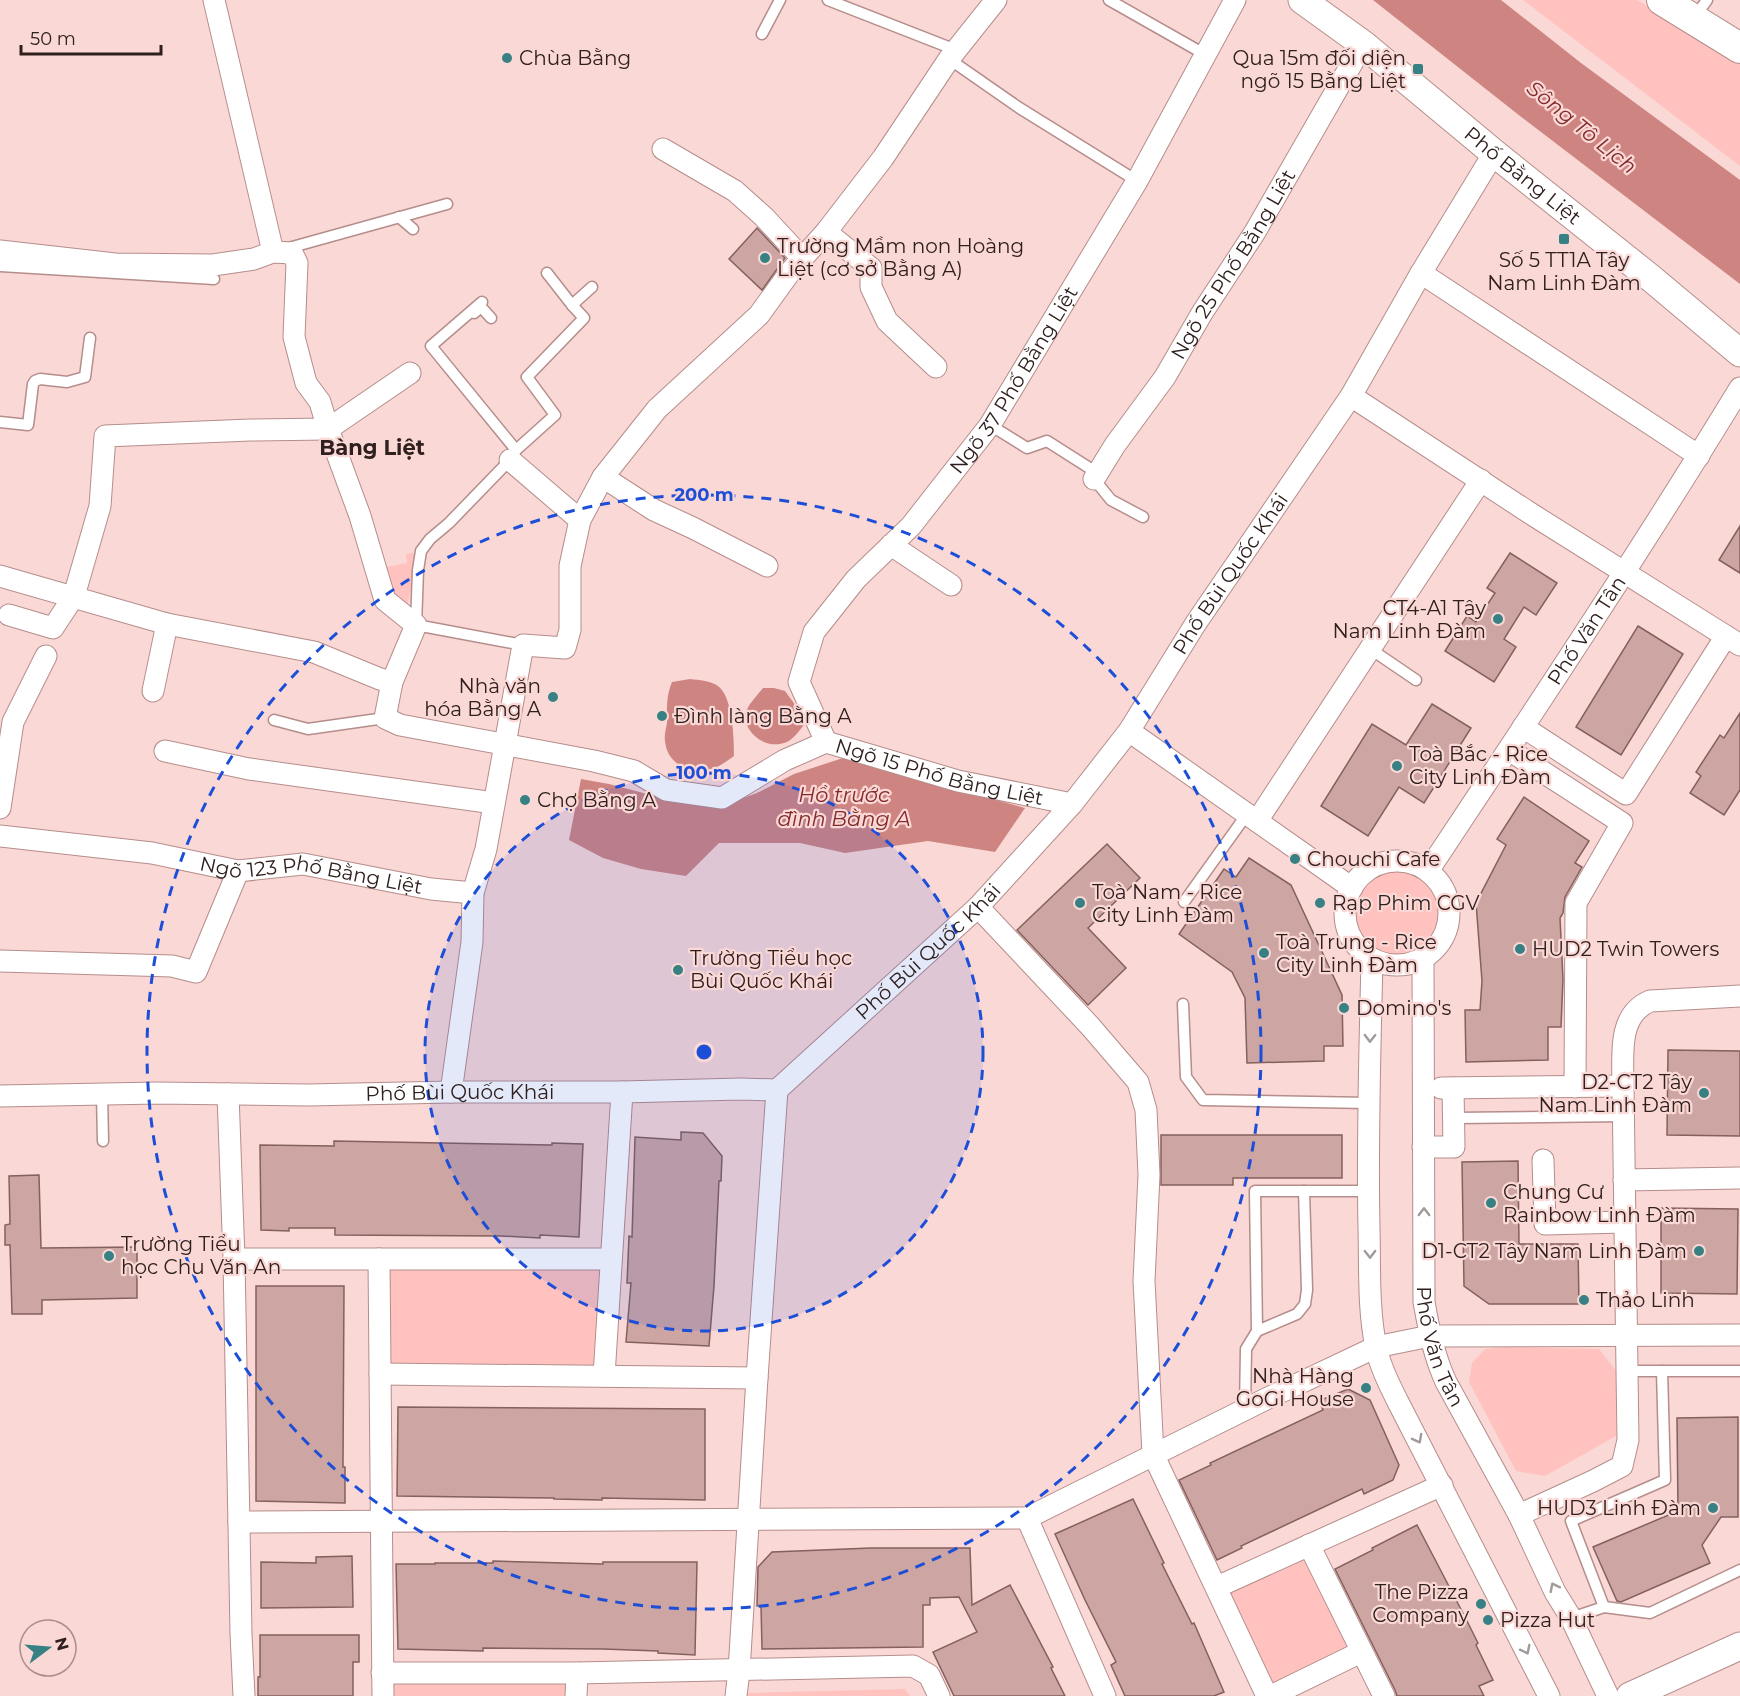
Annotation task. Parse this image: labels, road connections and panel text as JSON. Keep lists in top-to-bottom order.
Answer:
{
  "streets": {
    "street": [
      "Phố Bằng Liệt",
      "Ngõ 25 Phố Bằng Liệt",
      "Ngõ 37 Phố Bằng Liệt",
      "Phố Bùi Quốc Khái",
      "Phố Văn Tân",
      "Ngõ 15 Phố Bằng Liệt",
      "Ngõ 123 Phố Bằng Liệt"
    ]
  },
  "crossings": [
    ["Phố Bằng Liệt", "Ngõ 25 Phố Bằng Liệt"],
    ["Phố Bằng Liệt", "Phố Bùi Quốc Khái"],
    ["Ngõ 37 Phố Bằng Liệt", "Ngõ 15 Phố Bằng Liệt"],
    ["Phố Bùi Quốc Khái", "Ngõ 15 Phố Bằng Liệt"]
  ],
  "districts": ["Bàng Liệt"],
  "water": ["Sông Tô Lịch", "Hồ trước đình Bằng A"],
  "places": {
    "other": [
      "Chùa Bằng",
      "Trường Mầm non Hoàng Liệt (cơ sở Bằng A)",
      "CT4-A1 Tây Nam Linh Đàm",
      "Nhà văn hóa Bằng A",
      "Đình làng Bằng A",
      "Toà Bắc - Rice City Linh Đàm",
      "Chợ Bằng A",
      "Chouchi Cafe",
      "Toà Nam - Rice City Linh Đàm",
      "Rạp Phim CGV",
      "HUD2 Twin Towers",
      "Toà Trung - Rice City Linh Đàm",
      "Trường Tiểu học Bùi Quốc Khái",
      "Domino's",
      "D2-CT2 Tây Nam Linh Đàm",
      "Chung Cư Rainbow Linh Đàm",
      "D1-CT2 Tây Nam Linh Đàm",
      "Trường Tiểu học Chu Văn An",
      "Thảo Linh",
      "Nhà Hàng GoGi House",
      "HUD3 Linh Đàm",
      "The Pizza Company",
      "Pizza Hut"
    ],
    "transit": ["Qua 15m đối diện ngõ 15 Bằng Liệt", "Số 5 TT1A Tây Nam Linh Đàm"]
  },
  "scale_bar": "50 m",
  "north": "right",
  "rings": ["200 m", "100 m"]
}
